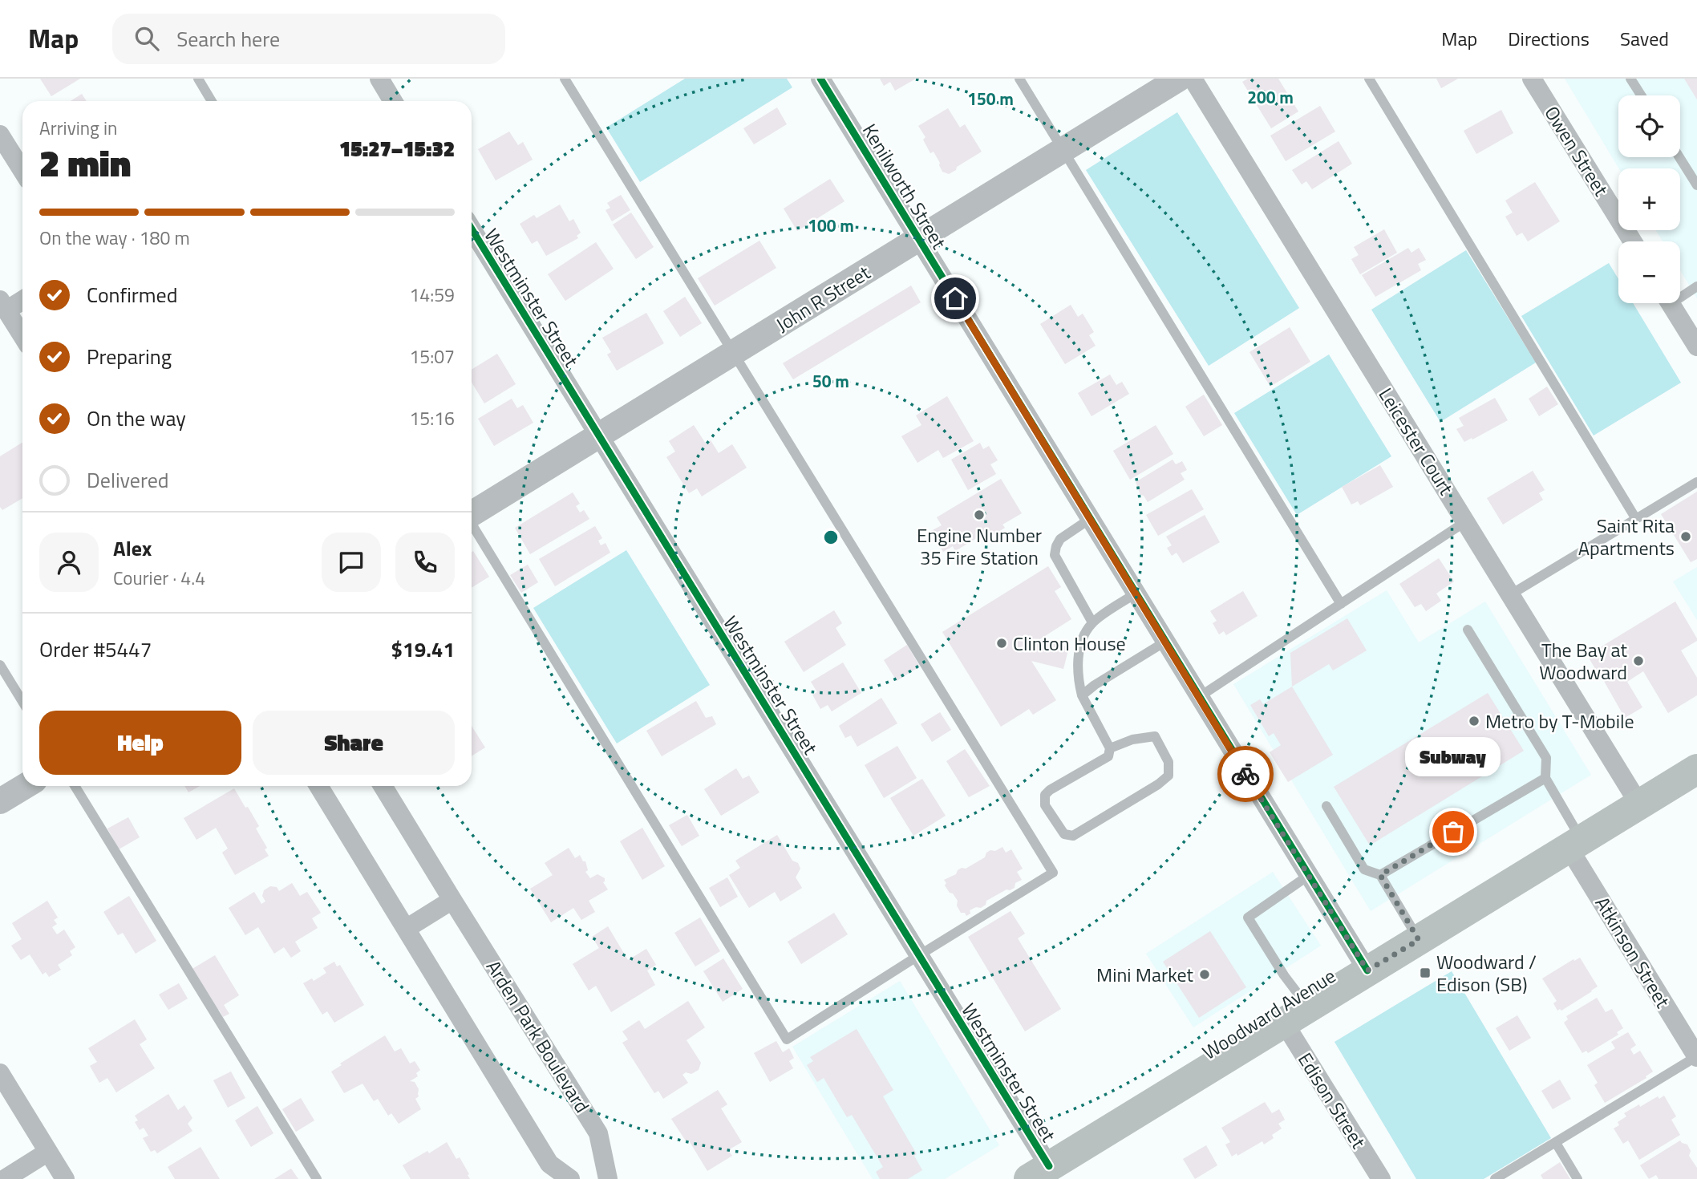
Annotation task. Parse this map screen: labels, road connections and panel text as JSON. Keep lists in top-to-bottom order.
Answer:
{
  "streets": {
    "main road": ["Woodward Avenue"],
    "street": [
      "Owen Street",
      "Kenilworth Street",
      "Westminster Street",
      "John R Street",
      "Leicester Court",
      "Atkinson Street",
      "Arden Park Boulevard",
      "Edison Street"
    ]
  },
  "crossings": [
    ["Kenilworth Street", "John R Street"],
    ["Kenilworth Street", "Woodward Avenue"],
    ["Westminster Street", "John R Street"],
    ["Westminster Street", "Woodward Avenue"],
    ["Leicester Court", "Woodward Avenue"],
    ["Atkinson Street", "Woodward Avenue"],
    ["Woodward Avenue", "Edison Street"]
  ],
  "places": {
    "other": [
      "Engine Number 35 Fire Station",
      "Saint Rita Apartments",
      "Clinton House",
      "The Bay at Woodward",
      "Metro by T-Mobile",
      "Subway",
      "Mini Market"
    ],
    "transit": ["Woodward / Edison (SB)"]
  },
  "page": {
    "header": "Map",
    "search": "Search here",
    "nav": ["Map", "Directions", "Saved"],
    "map_buttons": ["+", "−"],
    "heading": ["2 min", "Arriving in", "15:27–15:32"],
    "panel": [
      "Alex",
      "Courier · 4.4",
      "Order #5447",
      "$19.41"
    ],
    "bar": "On the way · 180 m",
    "list": [
      ["Confirmed", "14:59"],
      ["Preparing", "15:07"],
      ["On the way", "15:16"],
      "Delivered"
    ],
    "buttons": ["Help", "Share"],
    "bubble": "Subway"
  },
  "rings": [
    "200 m",
    "150 m",
    "100 m",
    "50 m"
  ]
}
